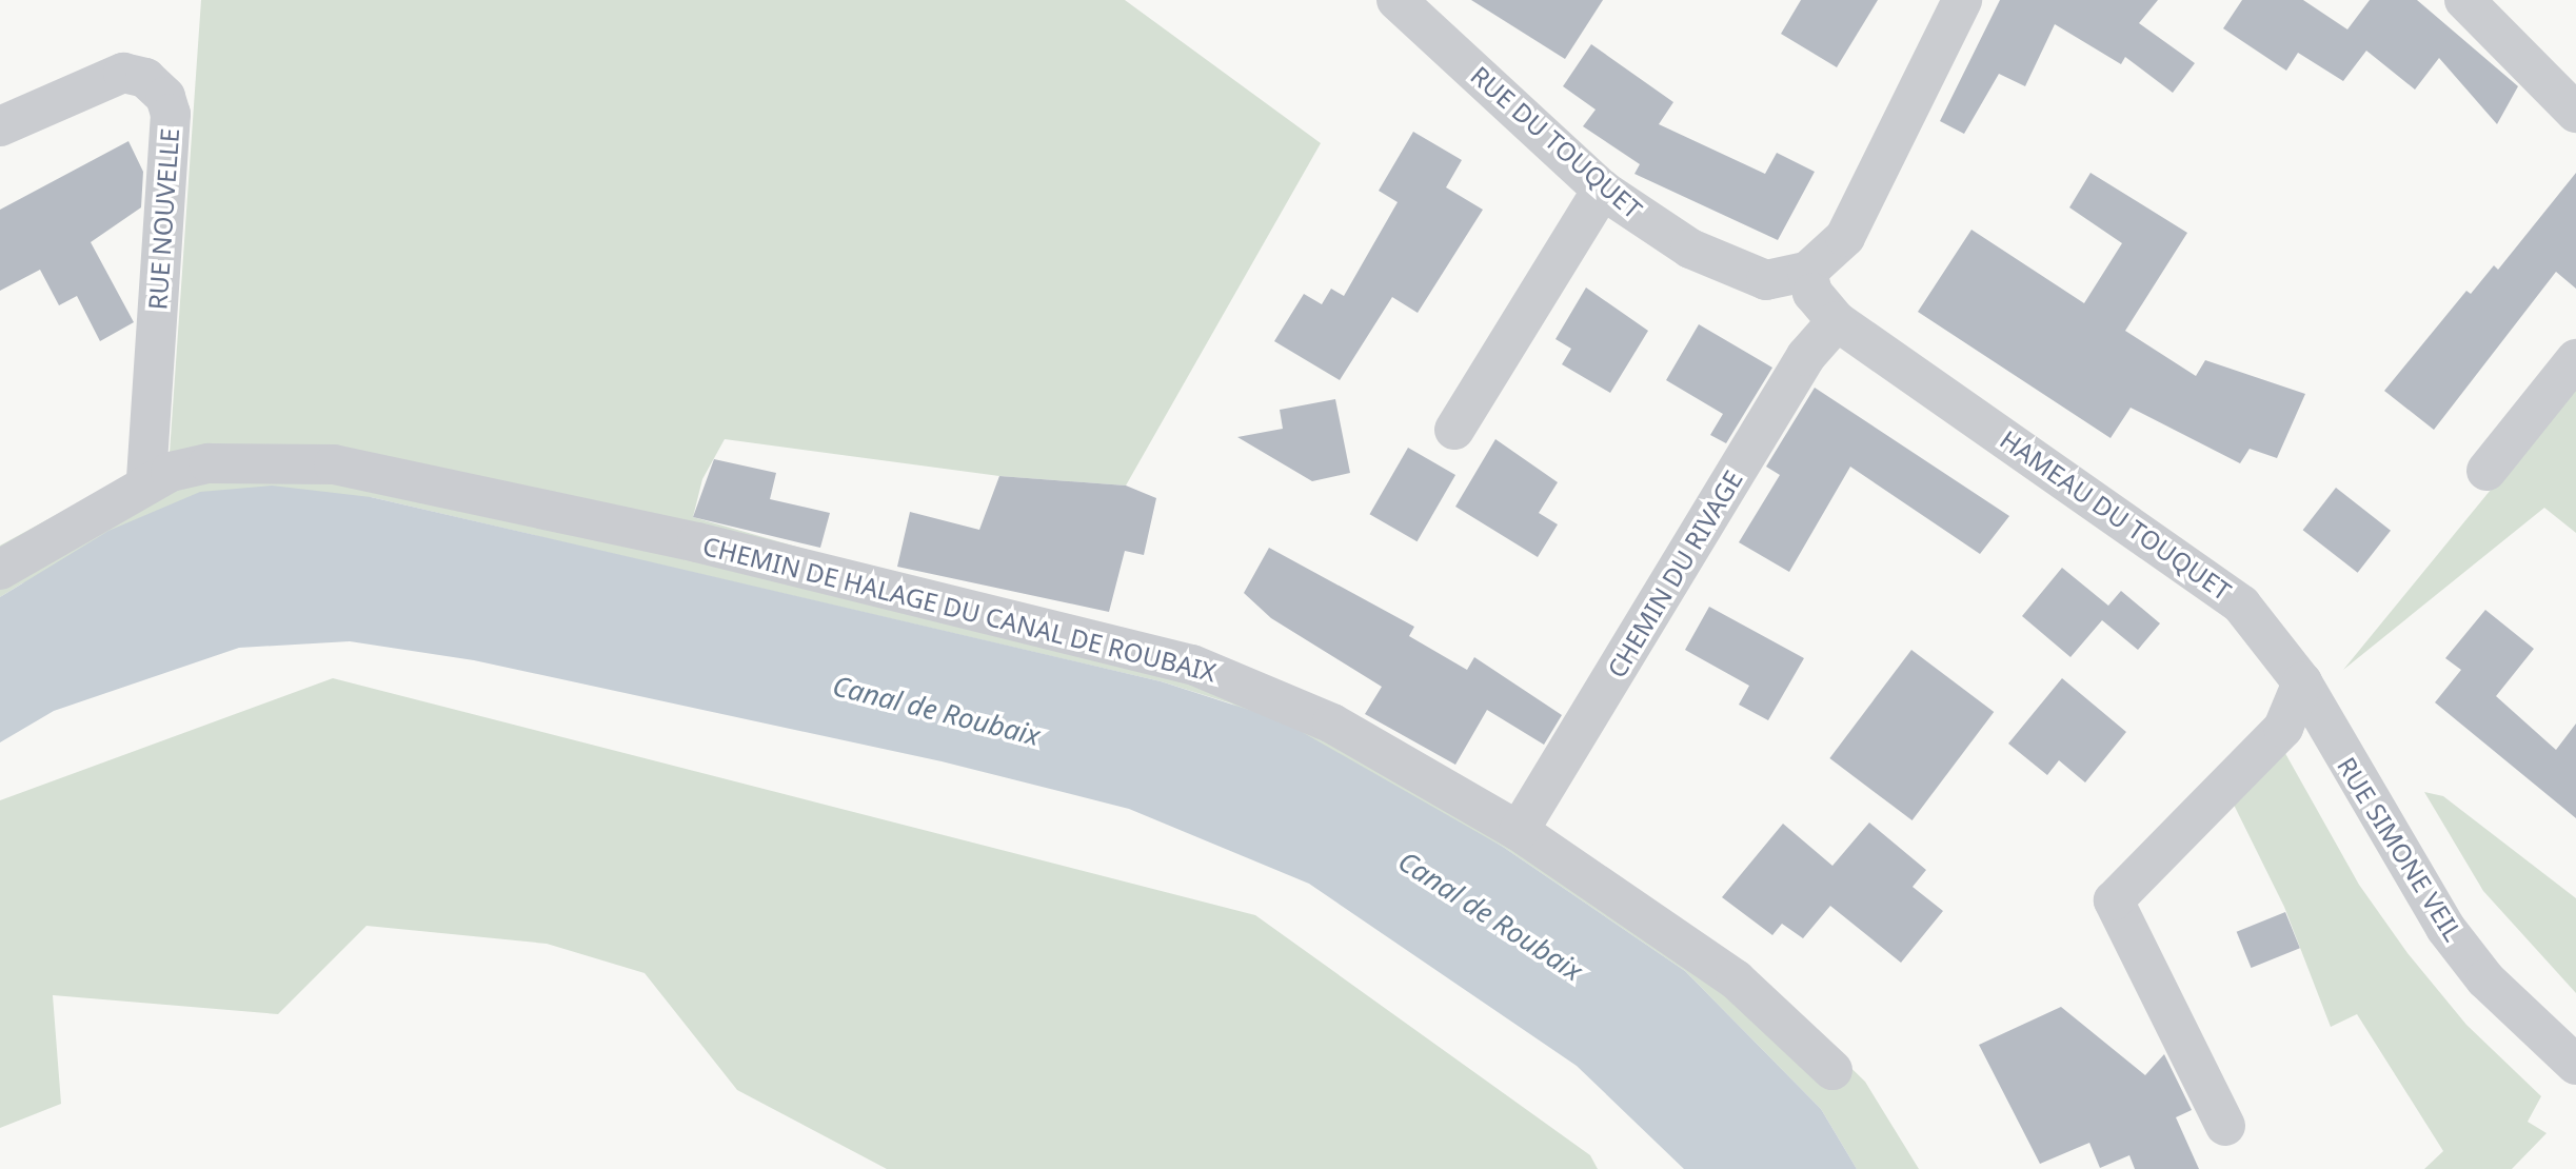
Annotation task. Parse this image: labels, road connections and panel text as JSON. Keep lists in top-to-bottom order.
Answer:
{
  "streets": {
    "street": [
      "RUE DU TOUQUET",
      "RUE NOUVELLE",
      "HAMEAU DU TOUQUET",
      "CHEMIN DU RIVAGE",
      "CHEMIN DE HALAGE DU CANAL DE ROUBAIX",
      "RUE SIMONE VEIL"
    ]
  },
  "crossings": [
    ["RUE DU TOUQUET", "HAMEAU DU TOUQUET"],
    ["RUE NOUVELLE", "CHEMIN DE HALAGE DU CANAL DE ROUBAIX"],
    ["HAMEAU DU TOUQUET", "CHEMIN DU RIVAGE"],
    ["HAMEAU DU TOUQUET", "RUE SIMONE VEIL"],
    ["CHEMIN DU RIVAGE", "CHEMIN DE HALAGE DU CANAL DE ROUBAIX"]
  ],
  "water": ["Canal de Roubaix"]
}
